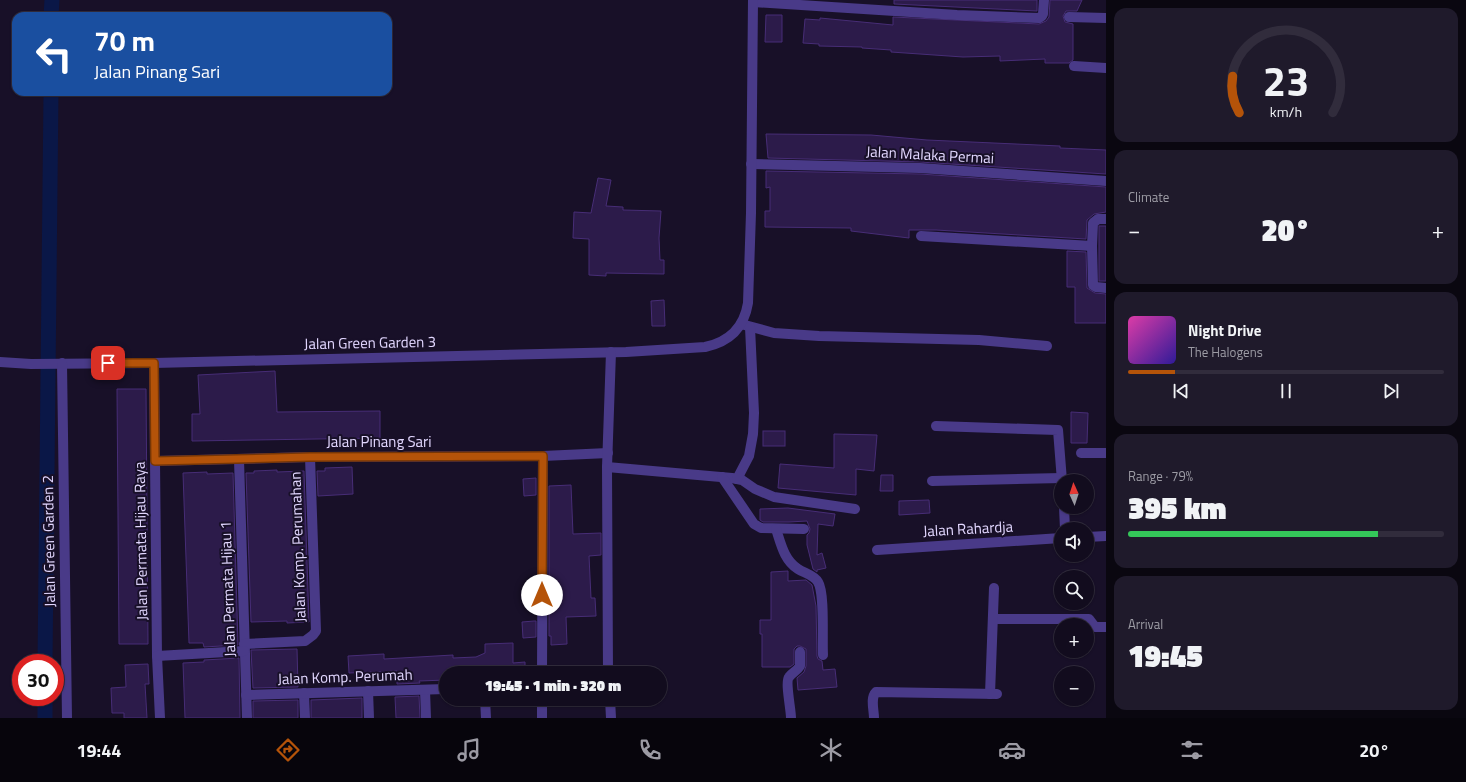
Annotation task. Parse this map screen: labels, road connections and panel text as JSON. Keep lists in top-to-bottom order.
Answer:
{
  "streets": {
    "street": [
      "Jalan Malaka Permai",
      "Jalan Green Garden 3",
      "Jalan Pinang Sari",
      "Jalan Rahardja",
      "Jalan Green Garden 2",
      "Jalan Permata Hijau Raya",
      "Jalan Komp. Perumahan",
      "Jalan Permata Hijau 1",
      "Jalan Komp. Perumah"
    ]
  },
  "crossings": [
    ["Jalan Green Garden 3", "Jalan Green Garden 2"],
    ["Jalan Green Garden 3", "Jalan Permata Hijau Raya"],
    ["Jalan Pinang Sari", "Jalan Permata Hijau Raya"],
    ["Jalan Pinang Sari", "Jalan Komp. Perumahan"],
    ["Jalan Pinang Sari", "Jalan Permata Hijau 1"],
    ["Jalan Permata Hijau Raya", "Jalan Komp. Perumahan"],
    ["Jalan Komp. Perumahan", "Jalan Permata Hijau 1"],
    ["Jalan Permata Hijau 1", "Jalan Komp. Perumah"]
  ],
  "north": "top",
  "page": {
    "turn": ["70 m", "Jalan Pinang Sari"],
    "tile": [
      "Climate",
      ["Range · 79%", "395 km"],
      ["Arrival", "19:45"]
    ],
    "heat": ["−", "20°", "+"],
    "song": ["Night Drive", "The Halogens"],
    "map_buttons": ["+", "−"],
    "limit": "30",
    "trip": "19:45 · 1 min · 320 m",
    "tabs": ["19:44", "20°"],
    "gauge": ["23", "km/h"]
  }
}
